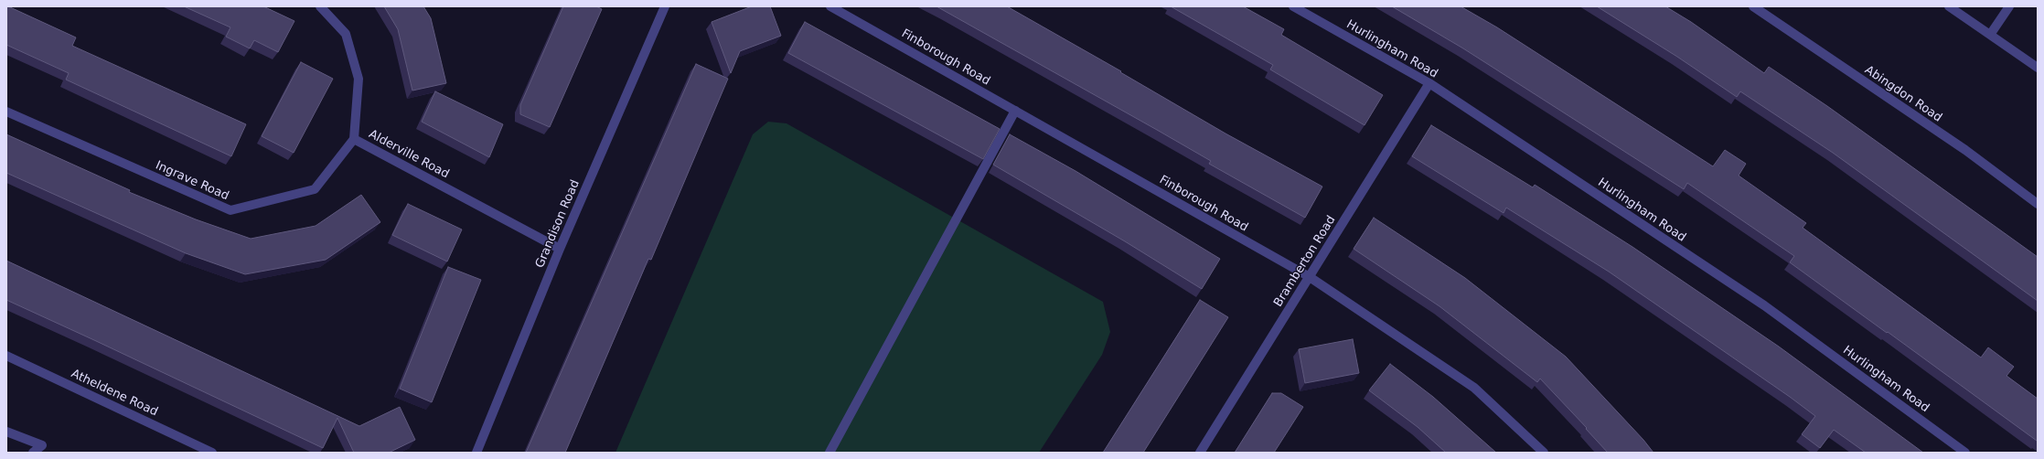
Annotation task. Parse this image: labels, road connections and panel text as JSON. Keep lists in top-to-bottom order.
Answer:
{
  "streets": {
    "street": [
      "Hurlingham Road",
      "Finborough Road",
      "Abingdon Road",
      "Alderville Road",
      "Ingrave Road",
      "Grandison Road",
      "Bramberton Road",
      "Atheldene Road"
    ]
  },
  "crossings": [
    ["Hurlingham Road", "Bramberton Road"],
    ["Finborough Road", "Bramberton Road"],
    ["Alderville Road", "Ingrave Road"],
    ["Alderville Road", "Grandison Road"]
  ]
}
